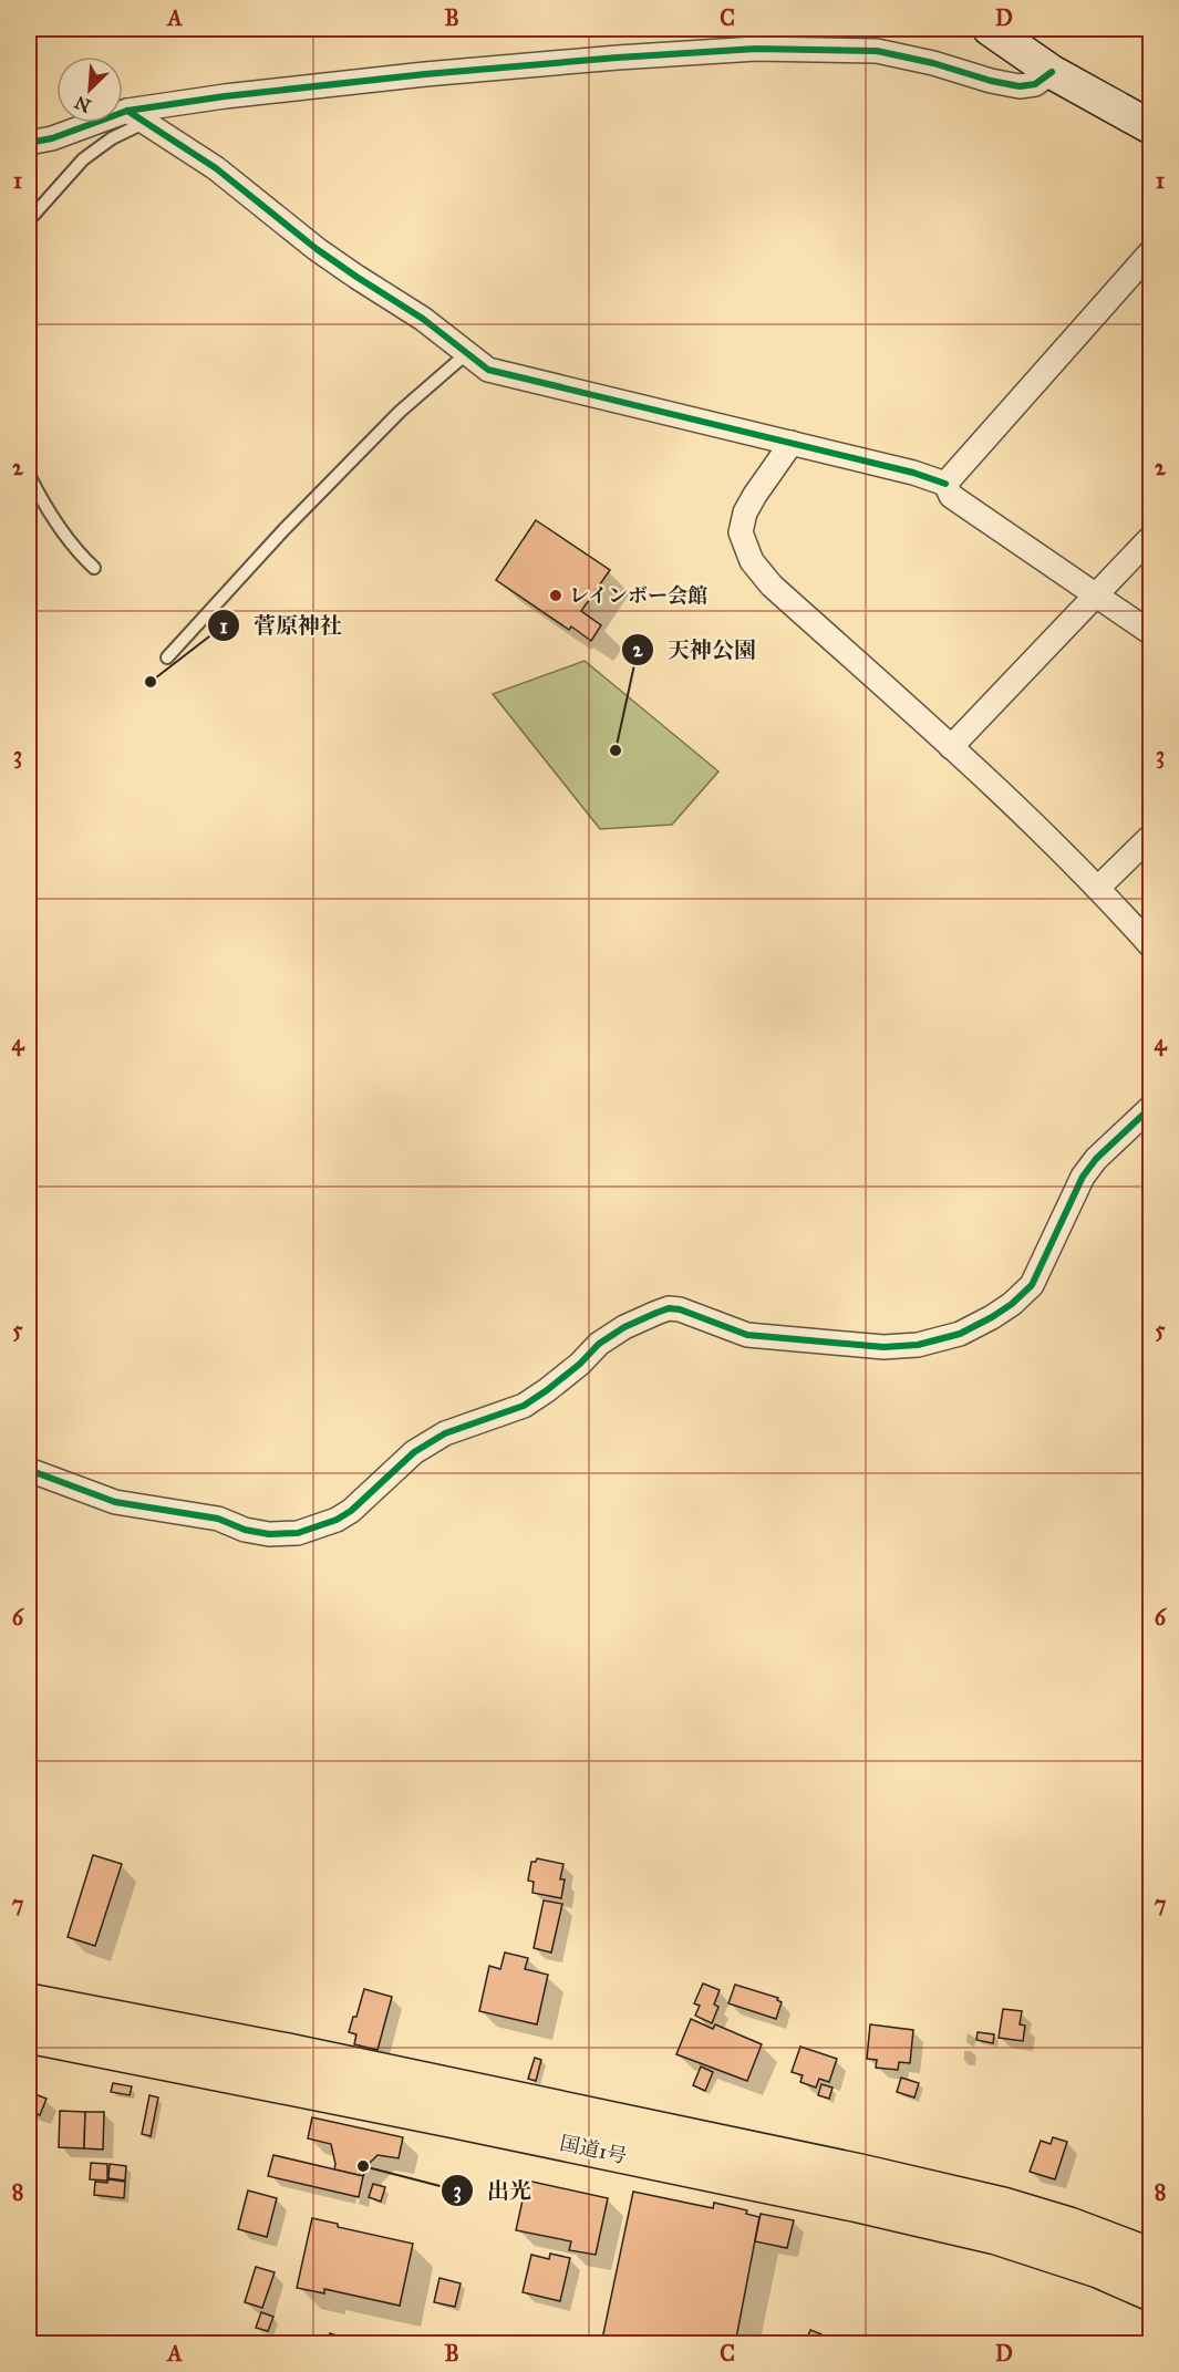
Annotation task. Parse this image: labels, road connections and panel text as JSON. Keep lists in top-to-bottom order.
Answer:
{
  "streets": {
    "highway": ["国道1号"]
  },
  "places": [
    "レインボー会館",
    "菅原神社",
    "天神公園",
    "出光"
  ],
  "north": "bottom left",
  "grid": {
    "columns": [
      "A",
      "B",
      "C",
      "D"
    ],
    "rows": [
      "1",
      "2",
      "3",
      "4",
      "5",
      "6",
      "7",
      "8"
    ]
  }
}
